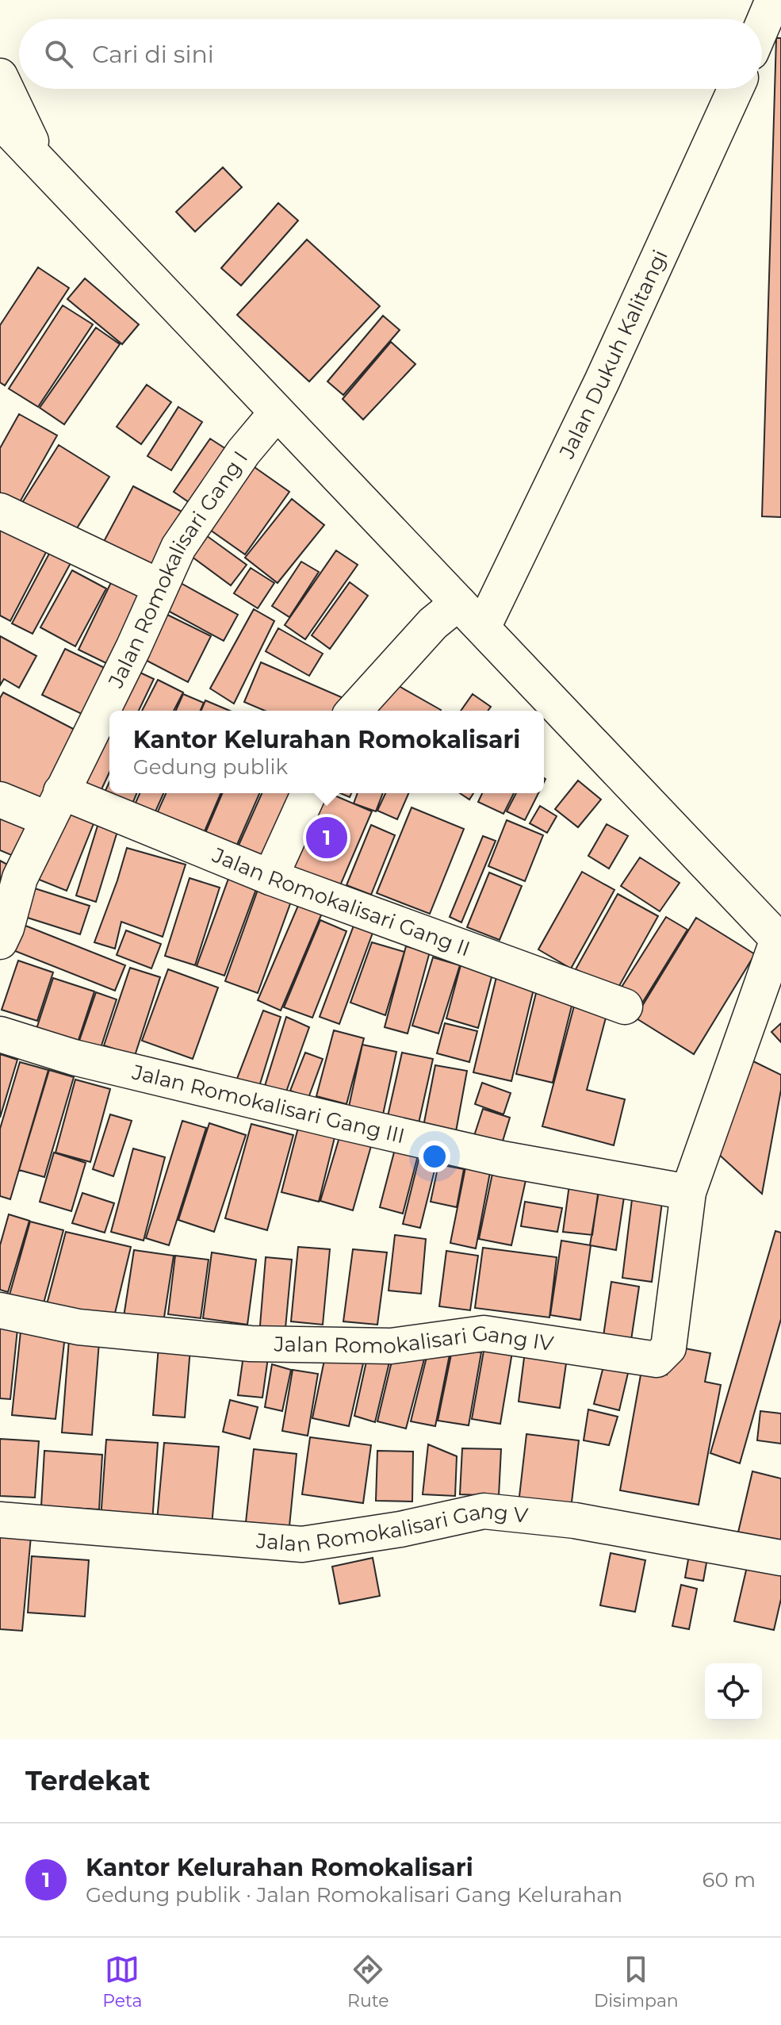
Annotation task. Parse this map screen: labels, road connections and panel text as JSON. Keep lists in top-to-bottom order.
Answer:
{
  "streets": {
    "main road": [
      "Jalan Dukuh Kalitangi",
      "Jalan Romokalisari Gang I",
      "Jalan Romokalisari Gang II",
      "Jalan Romokalisari Gang III",
      "Jalan Romokalisari Gang IV",
      "Jalan Romokalisari Gang V"
    ]
  },
  "crossings": [
    ["Jalan Romokalisari Gang I", "Jalan Romokalisari Gang II"],
    ["Jalan Romokalisari Gang III", "Jalan Romokalisari Gang IV"]
  ],
  "page": {
    "search": "Cari di sini",
    "popup": ["Kantor Kelurahan Romokalisari", "Gedung publik"],
    "pins": "1",
    "heading": "Terdekat",
    "list": [
      {
        "mark": "1",
        "name": "Kantor Kelurahan Romokalisari",
        "note": "Gedung publik · Jalan Romokalisari Gang Kelurahan",
        "value": "60 m"
      }
    ],
    "nav": ["Peta", "Rute", "Disimpan"]
  }
}
